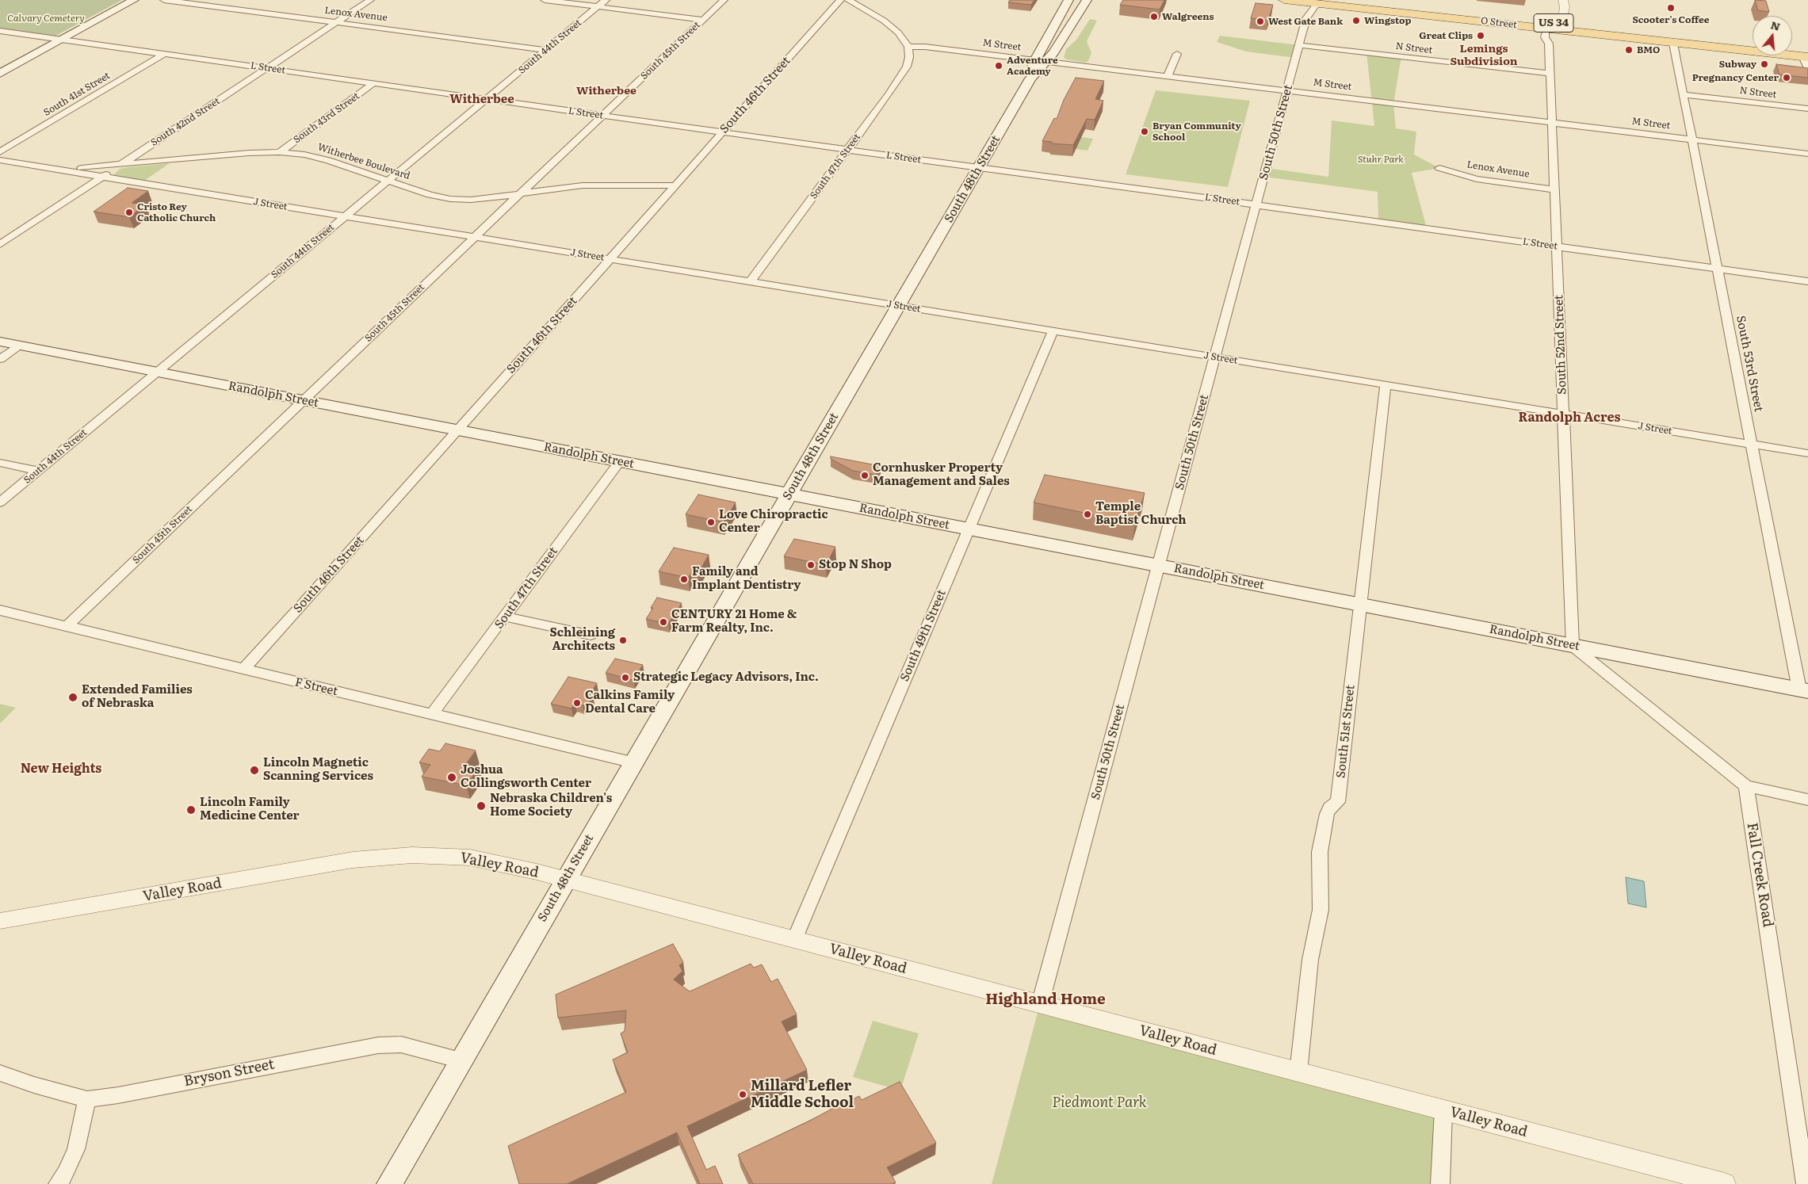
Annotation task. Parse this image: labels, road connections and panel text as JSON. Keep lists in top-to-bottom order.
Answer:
{
  "streets": {
    "main road": [
      "O Street",
      "US 34",
      "South 48th Street",
      "Randolph Street"
    ],
    "street": [
      "Lenox Avenue",
      "M Street",
      "South 44th Street",
      "N Street",
      "South 45th Street",
      "L Street",
      "South 41st Street",
      "South 46th Street",
      "South 43rd Street",
      "South 42nd Street",
      "South 50th Street",
      "Witherbee Boulevard",
      "South 47th Street",
      "J Street",
      "South 52nd Street",
      "South 53rd Street",
      "South 49th Street",
      "F Street",
      "South 51st Street",
      "Valley Road",
      "Fall Creek Road",
      "Bryson Street"
    ]
  },
  "crossings": [
    ["Lenox Avenue", "South 44th Street"],
    ["Lenox Avenue", "South 42nd Street"],
    ["Lenox Avenue", "South 52nd Street"],
    ["O Street", "South 50th Street"],
    ["O Street", "South 52nd Street"],
    ["O Street", "South 53rd Street"],
    ["M Street", "South 50th Street"],
    ["M Street", "South 47th Street"],
    ["M Street", "South 48th Street"],
    ["M Street", "South 52nd Street"],
    ["M Street", "South 53rd Street"],
    ["South 44th Street", "L Street"],
    ["South 44th Street", "Witherbee Boulevard"],
    ["South 44th Street", "J Street"],
    ["South 44th Street", "Randolph Street"],
    ["N Street", "South 50th Street"],
    ["N Street", "South 52nd Street"],
    ["N Street", "South 53rd Street"],
    ["South 45th Street", "L Street"],
    ["South 45th Street", "Witherbee Boulevard"],
    ["South 45th Street", "J Street"],
    ["South 45th Street", "Randolph Street"],
    ["South 45th Street", "F Street"],
    ["L Street", "South 41st Street"],
    ["L Street", "South 46th Street"],
    ["L Street", "South 43rd Street"],
    ["L Street", "South 42nd Street"],
    ["L Street", "South 50th Street"],
    ["L Street", "South 47th Street"],
    ["L Street", "South 48th Street"],
    ["L Street", "South 52nd Street"],
    ["L Street", "South 53rd Street"],
    ["South 41st Street", "J Street"],
    ["South 46th Street", "Witherbee Boulevard"],
    ["South 46th Street", "J Street"],
    ["South 46th Street", "Randolph Street"],
    ["South 46th Street", "F Street"],
    ["South 43rd Street", "Witherbee Boulevard"],
    ["South 42nd Street", "Witherbee Boulevard"],
    ["South 42nd Street", "J Street"],
    ["South 50th Street", "J Street"],
    ["South 50th Street", "Randolph Street"],
    ["South 50th Street", "Valley Road"],
    ["Witherbee Boulevard", "J Street"],
    ["South 47th Street", "J Street"],
    ["South 47th Street", "Randolph Street"],
    ["South 47th Street", "F Street"],
    ["South 48th Street", "J Street"],
    ["South 48th Street", "Randolph Street"],
    ["South 48th Street", "F Street"],
    ["South 48th Street", "Valley Road"],
    ["South 48th Street", "Bryson Street"],
    ["J Street", "South 52nd Street"],
    ["J Street", "South 53rd Street"],
    ["J Street", "South 49th Street"],
    ["J Street", "South 51st Street"],
    ["South 52nd Street", "Randolph Street"],
    ["South 53rd Street", "Randolph Street"],
    ["Randolph Street", "South 49th Street"],
    ["Randolph Street", "South 51st Street"],
    ["South 49th Street", "Valley Road"],
    ["South 51st Street", "Valley Road"]
  ],
  "districts": [
    "Lemings Subdivision",
    "Witherbee",
    "Witherbee",
    "Randolph Acres",
    "New Heights",
    "Highland Home"
  ],
  "parks": ["Calvary Cemetery", "Stuhr Park", "Piedmont Park"],
  "places": [
    "Scooter's Coffee",
    "Walgreens",
    "Wingstop",
    "West Gate Bank",
    "Great Clips",
    "BMO",
    "Subway",
    "Adventure Academy",
    "Pregnancy Center",
    "Bryan Community School",
    "Cristo Rey Catholic Church",
    "Cornhusker Property Management and Sales",
    "Temple Baptist Church",
    "Love Chiropractic Center",
    "Stop N Shop",
    "Family and Implant Dentistry",
    "CENTURY 21 Home & Farm Realty, Inc.",
    "Schleining Architects",
    "Strategic Legacy Advisors, Inc.",
    "Extended Families of Nebraska",
    "Calkins Family Dental Care",
    "Lincoln Magnetic Scanning Services",
    "Joshua Collingsworth Center",
    "Nebraska Children's Home Society",
    "Lincoln Family Medicine Center",
    "Millard Lefler Middle School"
  ],
  "north": "top"
}
